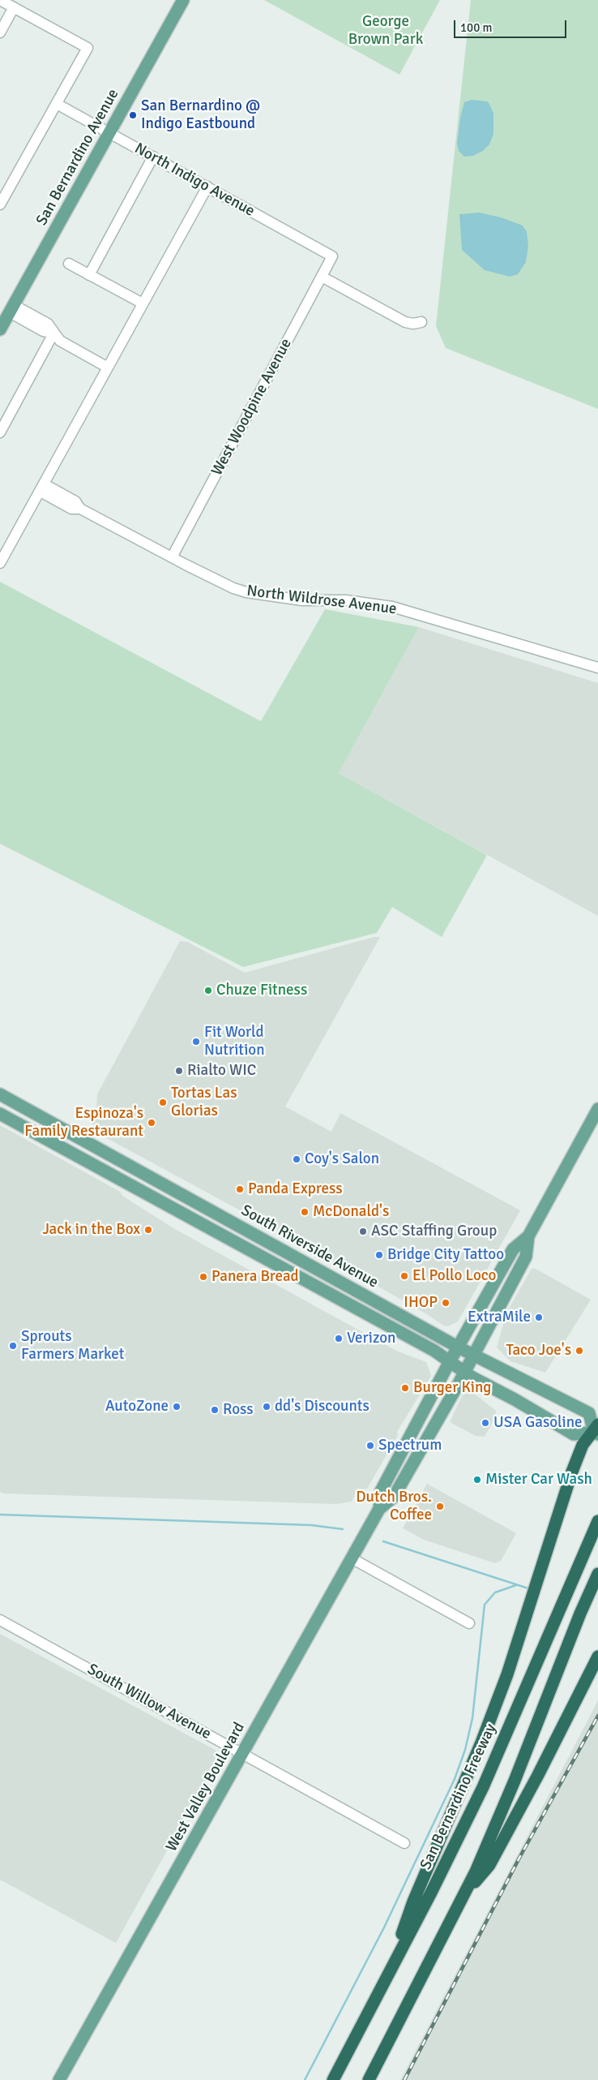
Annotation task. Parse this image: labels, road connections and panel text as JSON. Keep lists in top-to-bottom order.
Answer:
{
  "streets": {
    "highway": ["San Bernardino Freeway"],
    "main road": ["San Bernardino Avenue", "South Riverside Avenue", "West Valley Boulevard"],
    "street": [
      "North Indigo Avenue",
      "West Woodpine Avenue",
      "North Wildrose Avenue",
      "South Willow Avenue"
    ]
  },
  "crossings": [
    ["San Bernardino Avenue", "North Indigo Avenue"],
    ["North Indigo Avenue", "West Woodpine Avenue"],
    ["West Woodpine Avenue", "North Wildrose Avenue"],
    ["South Riverside Avenue", "West Valley Boulevard"],
    ["South Willow Avenue", "West Valley Boulevard"]
  ],
  "parks": ["George Brown Park"],
  "places": [
    "San Bernardino @ Indigo Eastbound",
    "Chuze Fitness",
    "Fit World Nutrition",
    "Rialto WIC",
    "Tortas Las Glorias",
    "Espinoza's Family Restaurant",
    "Coy's Salon",
    "Panda Express",
    "McDonald's",
    "Jack in the Box",
    "ASC Staffing Group",
    "Bridge City Tattoo",
    "El Pollo Loco",
    "Panera Bread",
    "IHOP",
    "ExtraMile",
    "Verizon",
    "Sprouts Farmers Market",
    "Taco Joe's",
    "Burger King",
    "AutoZone",
    "dd's Discounts",
    "Ross",
    "USA Gasoline",
    "Spectrum",
    "Mister Car Wash",
    "Dutch Bros. Coffee"
  ],
  "scale_bar": "100 m"
}
